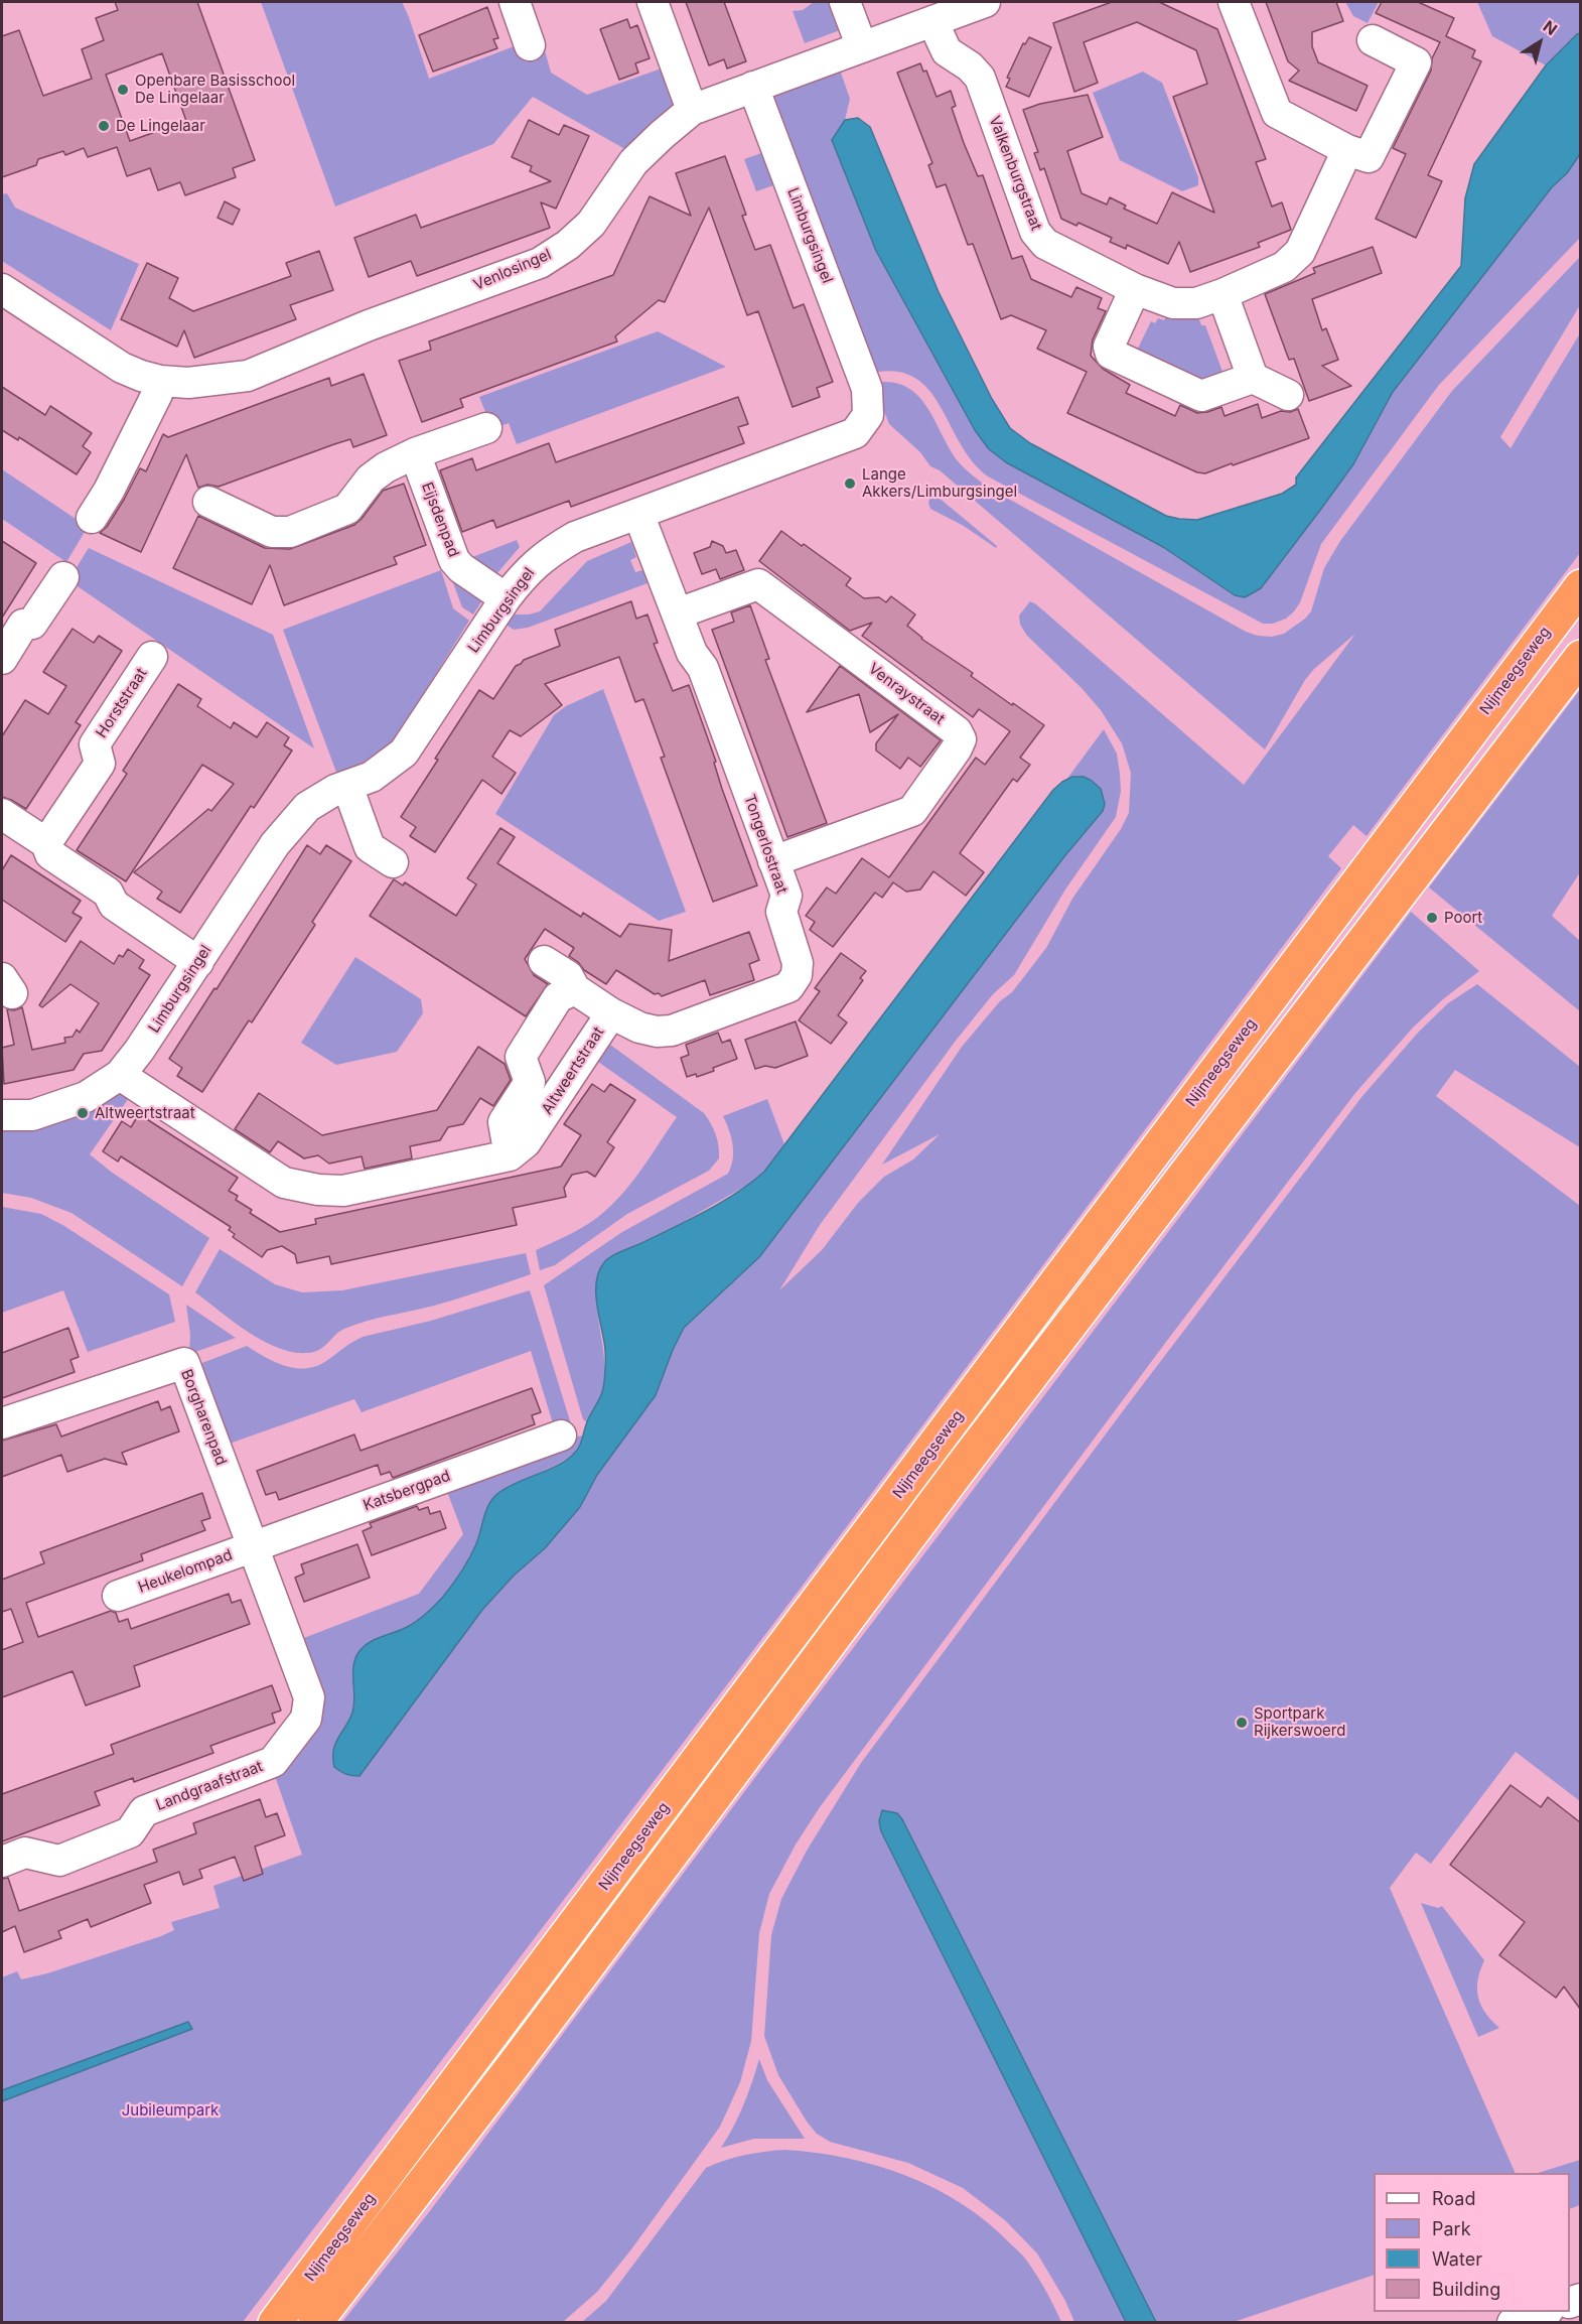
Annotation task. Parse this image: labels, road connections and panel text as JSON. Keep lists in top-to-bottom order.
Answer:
{
  "streets": {
    "highway": ["Nijmeegseweg"],
    "street": [
      "Valkenburgstraat",
      "Limburgsingel",
      "Venlosingel",
      "Eijsdenpad",
      "Venraystraat",
      "Horststraat",
      "Tongerlostraat",
      "Altweertstraat",
      "Borgharenpad",
      "Katsbergpad",
      "Heukelompad",
      "Landgraafstraat"
    ]
  },
  "crossings": [
    ["Valkenburgstraat", "Venlosingel"],
    ["Limburgsingel", "Venlosingel"],
    ["Limburgsingel", "Eijsdenpad"],
    ["Limburgsingel", "Tongerlostraat"],
    ["Venraystraat", "Tongerlostraat"],
    ["Tongerlostraat", "Altweertstraat"],
    ["Borgharenpad", "Katsbergpad"],
    ["Borgharenpad", "Heukelompad"],
    ["Borgharenpad", "Landgraafstraat"],
    ["Katsbergpad", "Heukelompad"],
    ["Katsbergpad", "Landgraafstraat"],
    ["Heukelompad", "Landgraafstraat"]
  ],
  "parks": ["Jubileumpark"],
  "places": [
    "Openbare Basisschool De Lingelaar",
    "De Lingelaar",
    "Lange Akkers/Limburgsingel",
    "Poort",
    "Altweertstraat",
    "Sportpark Rijkerswoerd"
  ],
  "legend": [
    "Road",
    "Park",
    "Water",
    "Building"
  ],
  "north": "top right"
}
